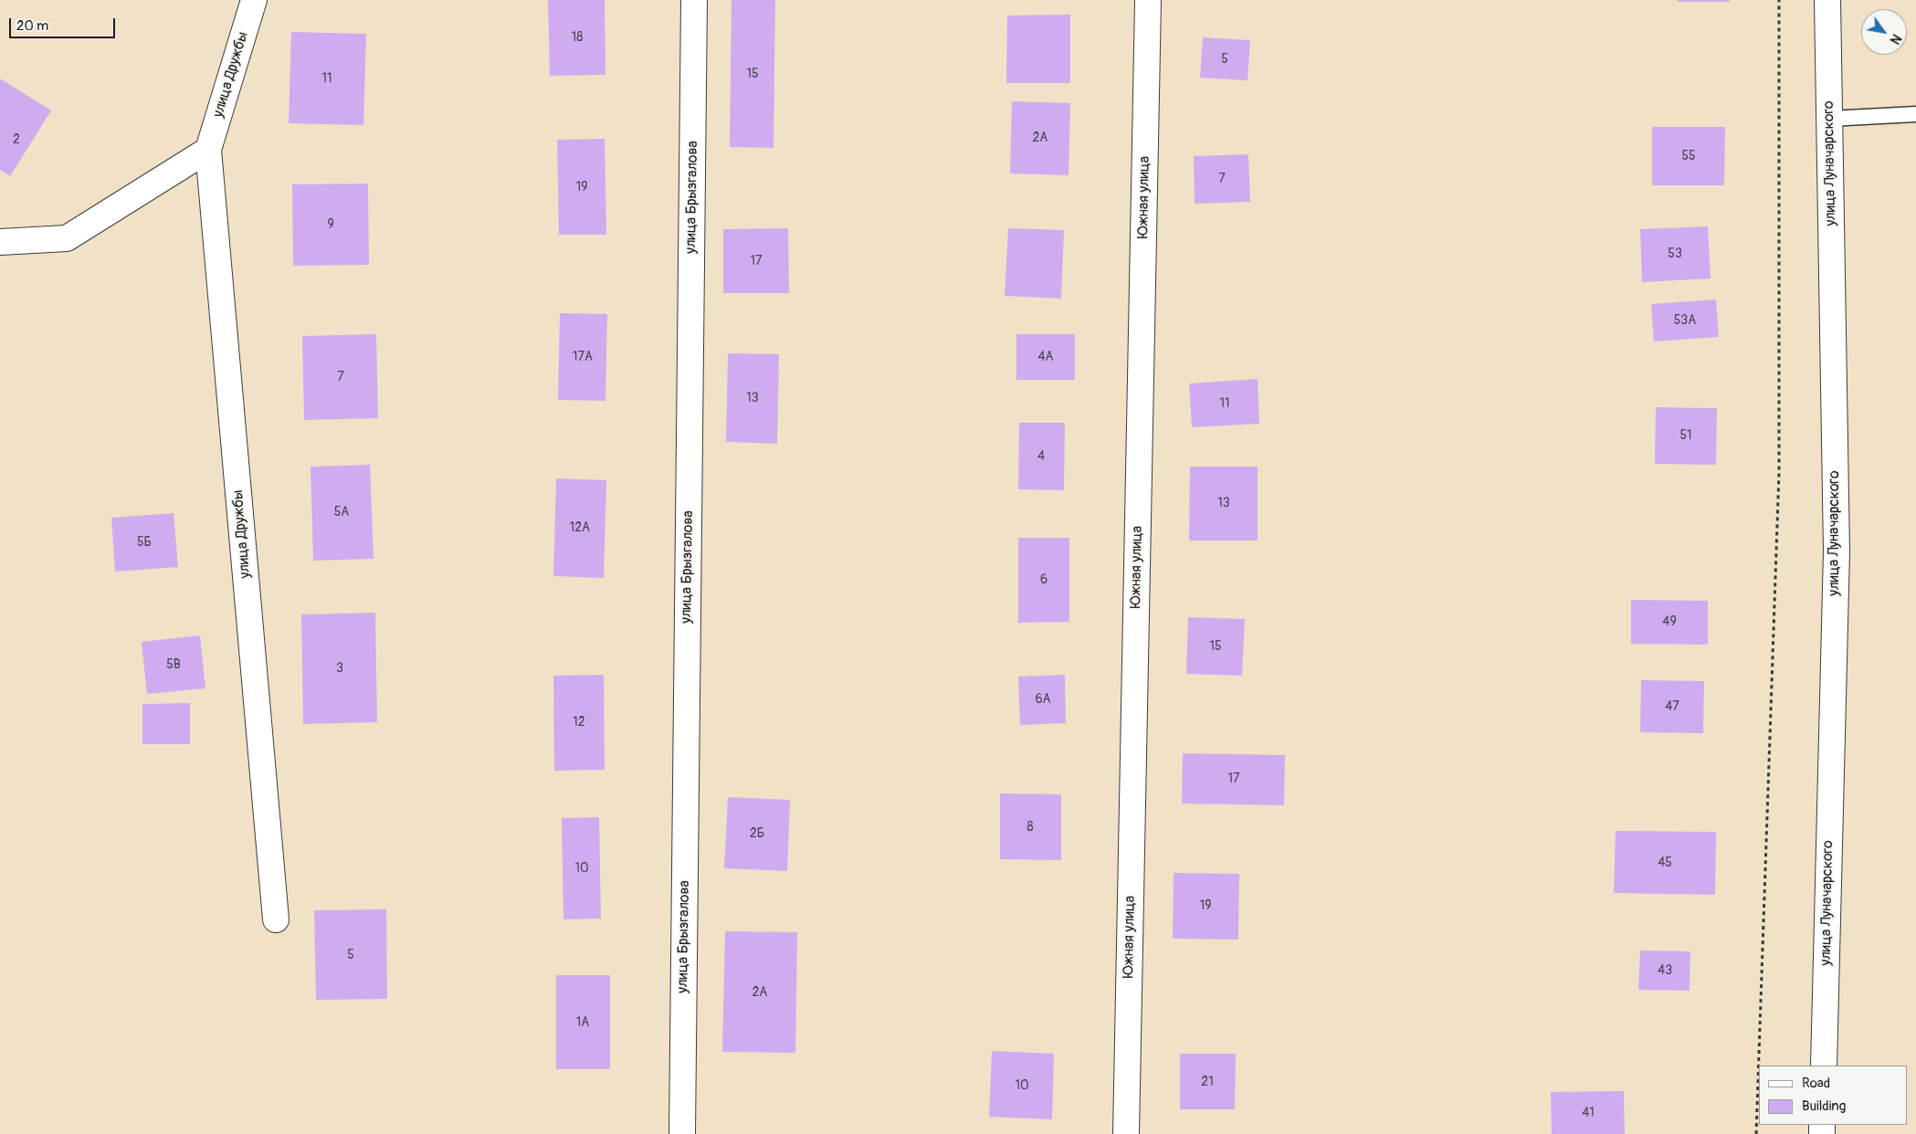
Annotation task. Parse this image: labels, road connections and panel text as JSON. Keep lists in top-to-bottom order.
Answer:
{
  "streets": {
    "street": [
      "улица Дружбы",
      "улица Луначарского",
      "улица Брызгалова",
      "Южная улица"
    ]
  },
  "house_numbers": [
    "18",
    "5",
    "15",
    "11",
    "2А",
    "2",
    "55",
    "7",
    "19",
    "9",
    "53",
    "17",
    "53А",
    "17А",
    "4А",
    "7",
    "13",
    "11",
    "51",
    "4",
    "13",
    "5А",
    "12А",
    "5Б",
    "6",
    "49",
    "15",
    "5В",
    "3",
    "6А",
    "47",
    "12",
    "17",
    "8",
    "2Б",
    "45",
    "10",
    "19",
    "5",
    "43",
    "2А",
    "1А",
    "21",
    "10",
    "41"
  ],
  "legend": ["Road", "Building"],
  "scale_bar": "20 m",
  "north": "bottom right"
}
